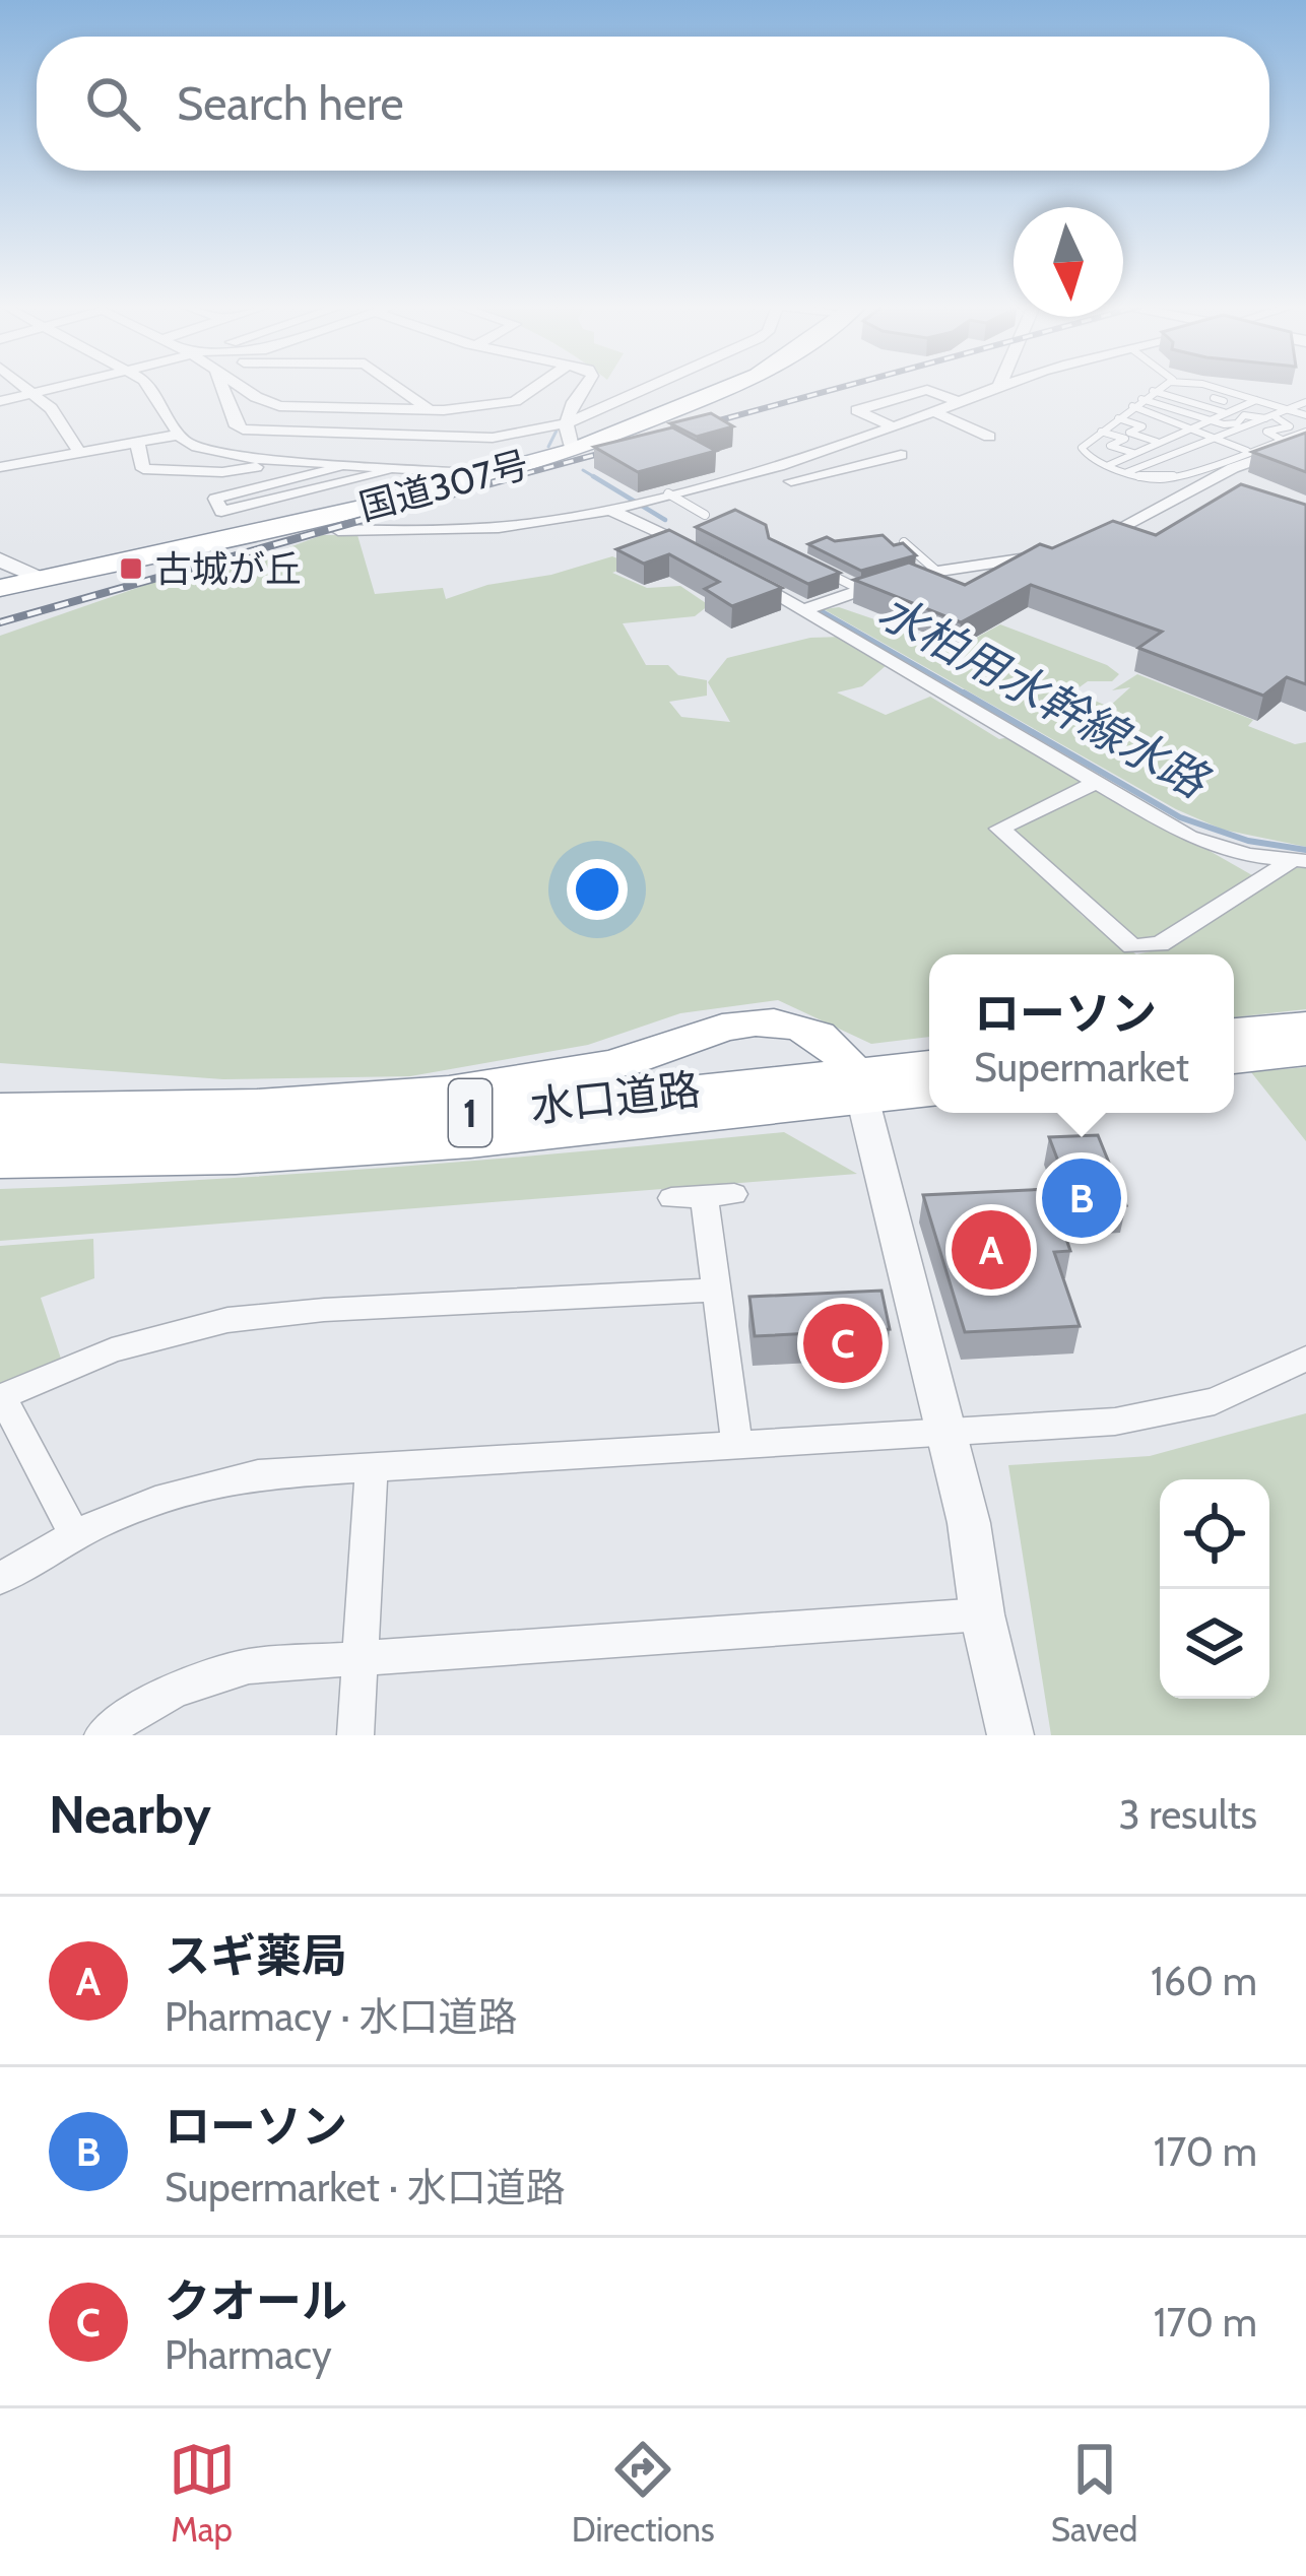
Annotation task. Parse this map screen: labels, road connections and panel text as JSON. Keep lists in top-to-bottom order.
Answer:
{
  "streets": {
    "highway": ["国道307号", "水口道路", "1"]
  },
  "water": ["水柏用水幹線水路"],
  "places": {
    "transit": ["古城が丘"]
  },
  "north": "bottom",
  "page": {
    "search": "Search here",
    "popup": ["ローソン", "Supermarket"],
    "pins": ["B", "A", "C"],
    "heading": ["Nearby", "3 results"],
    "list": [
      {
        "mark": "A",
        "name": "スギ薬局",
        "note": "Pharmacy · 水口道路",
        "value": "160 m"
      },
      {
        "mark": "B",
        "name": "ローソン",
        "note": "Supermarket · 水口道路",
        "value": "170 m"
      },
      {
        "mark": "C",
        "name": "クオール",
        "note": "Pharmacy",
        "value": "170 m"
      }
    ],
    "nav": ["Map", "Directions", "Saved"]
  }
}
